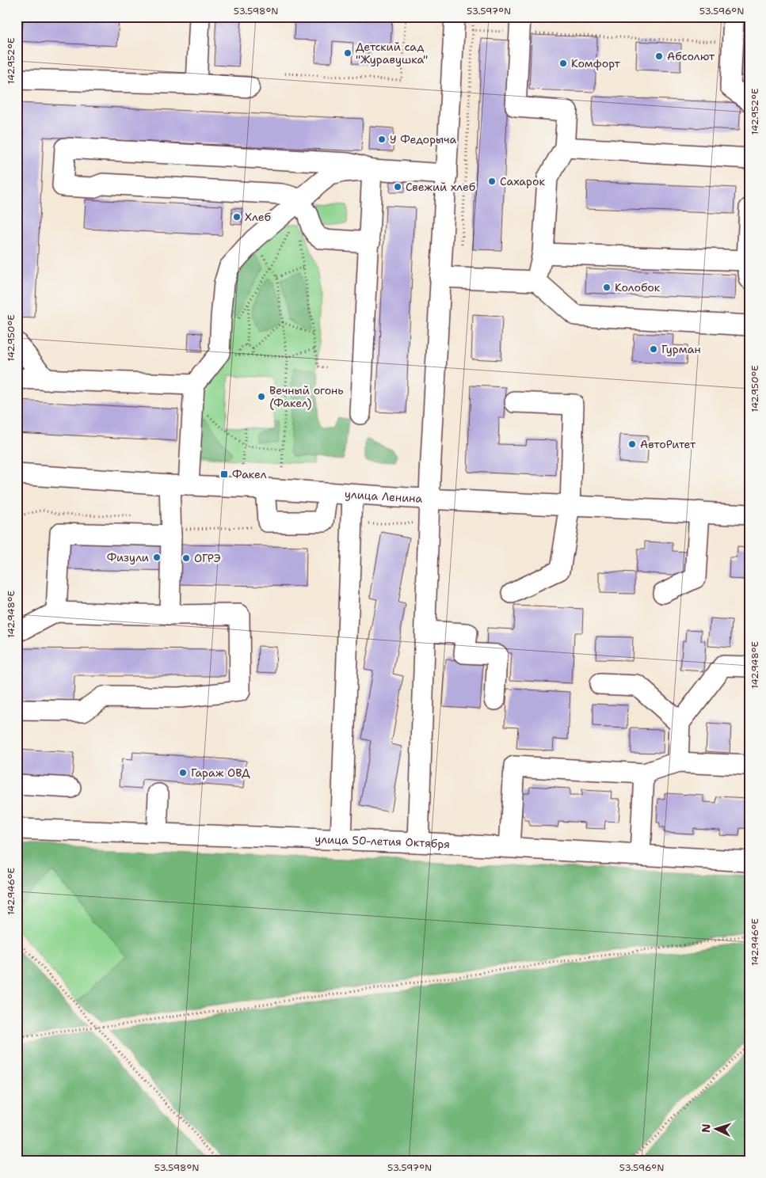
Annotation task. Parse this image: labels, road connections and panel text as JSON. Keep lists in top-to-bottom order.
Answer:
{
  "streets": {
    "street": ["улица Ленина", "улица 50-летия Октября"]
  },
  "places": {
    "other": [
      "Детский сад \"Журавушка\"",
      "Абсолют",
      "Комфорт",
      "У Федорыча",
      "Сахарок",
      "Свежий хлеб",
      "Хлеб",
      "Колобок",
      "Гурман",
      "Вечный огонь (Факел)",
      "АвтоРитет",
      "Физули",
      "ОГРЭ",
      "Гараж ОВД"
    ],
    "transit": ["Факел"]
  },
  "north": "left",
  "coordinates": [
    "53.598°N",
    "53.597°N",
    "53.596°N",
    "142.952°E",
    "142.950°E",
    "142.948°E",
    "142.946°E"
  ]
}
